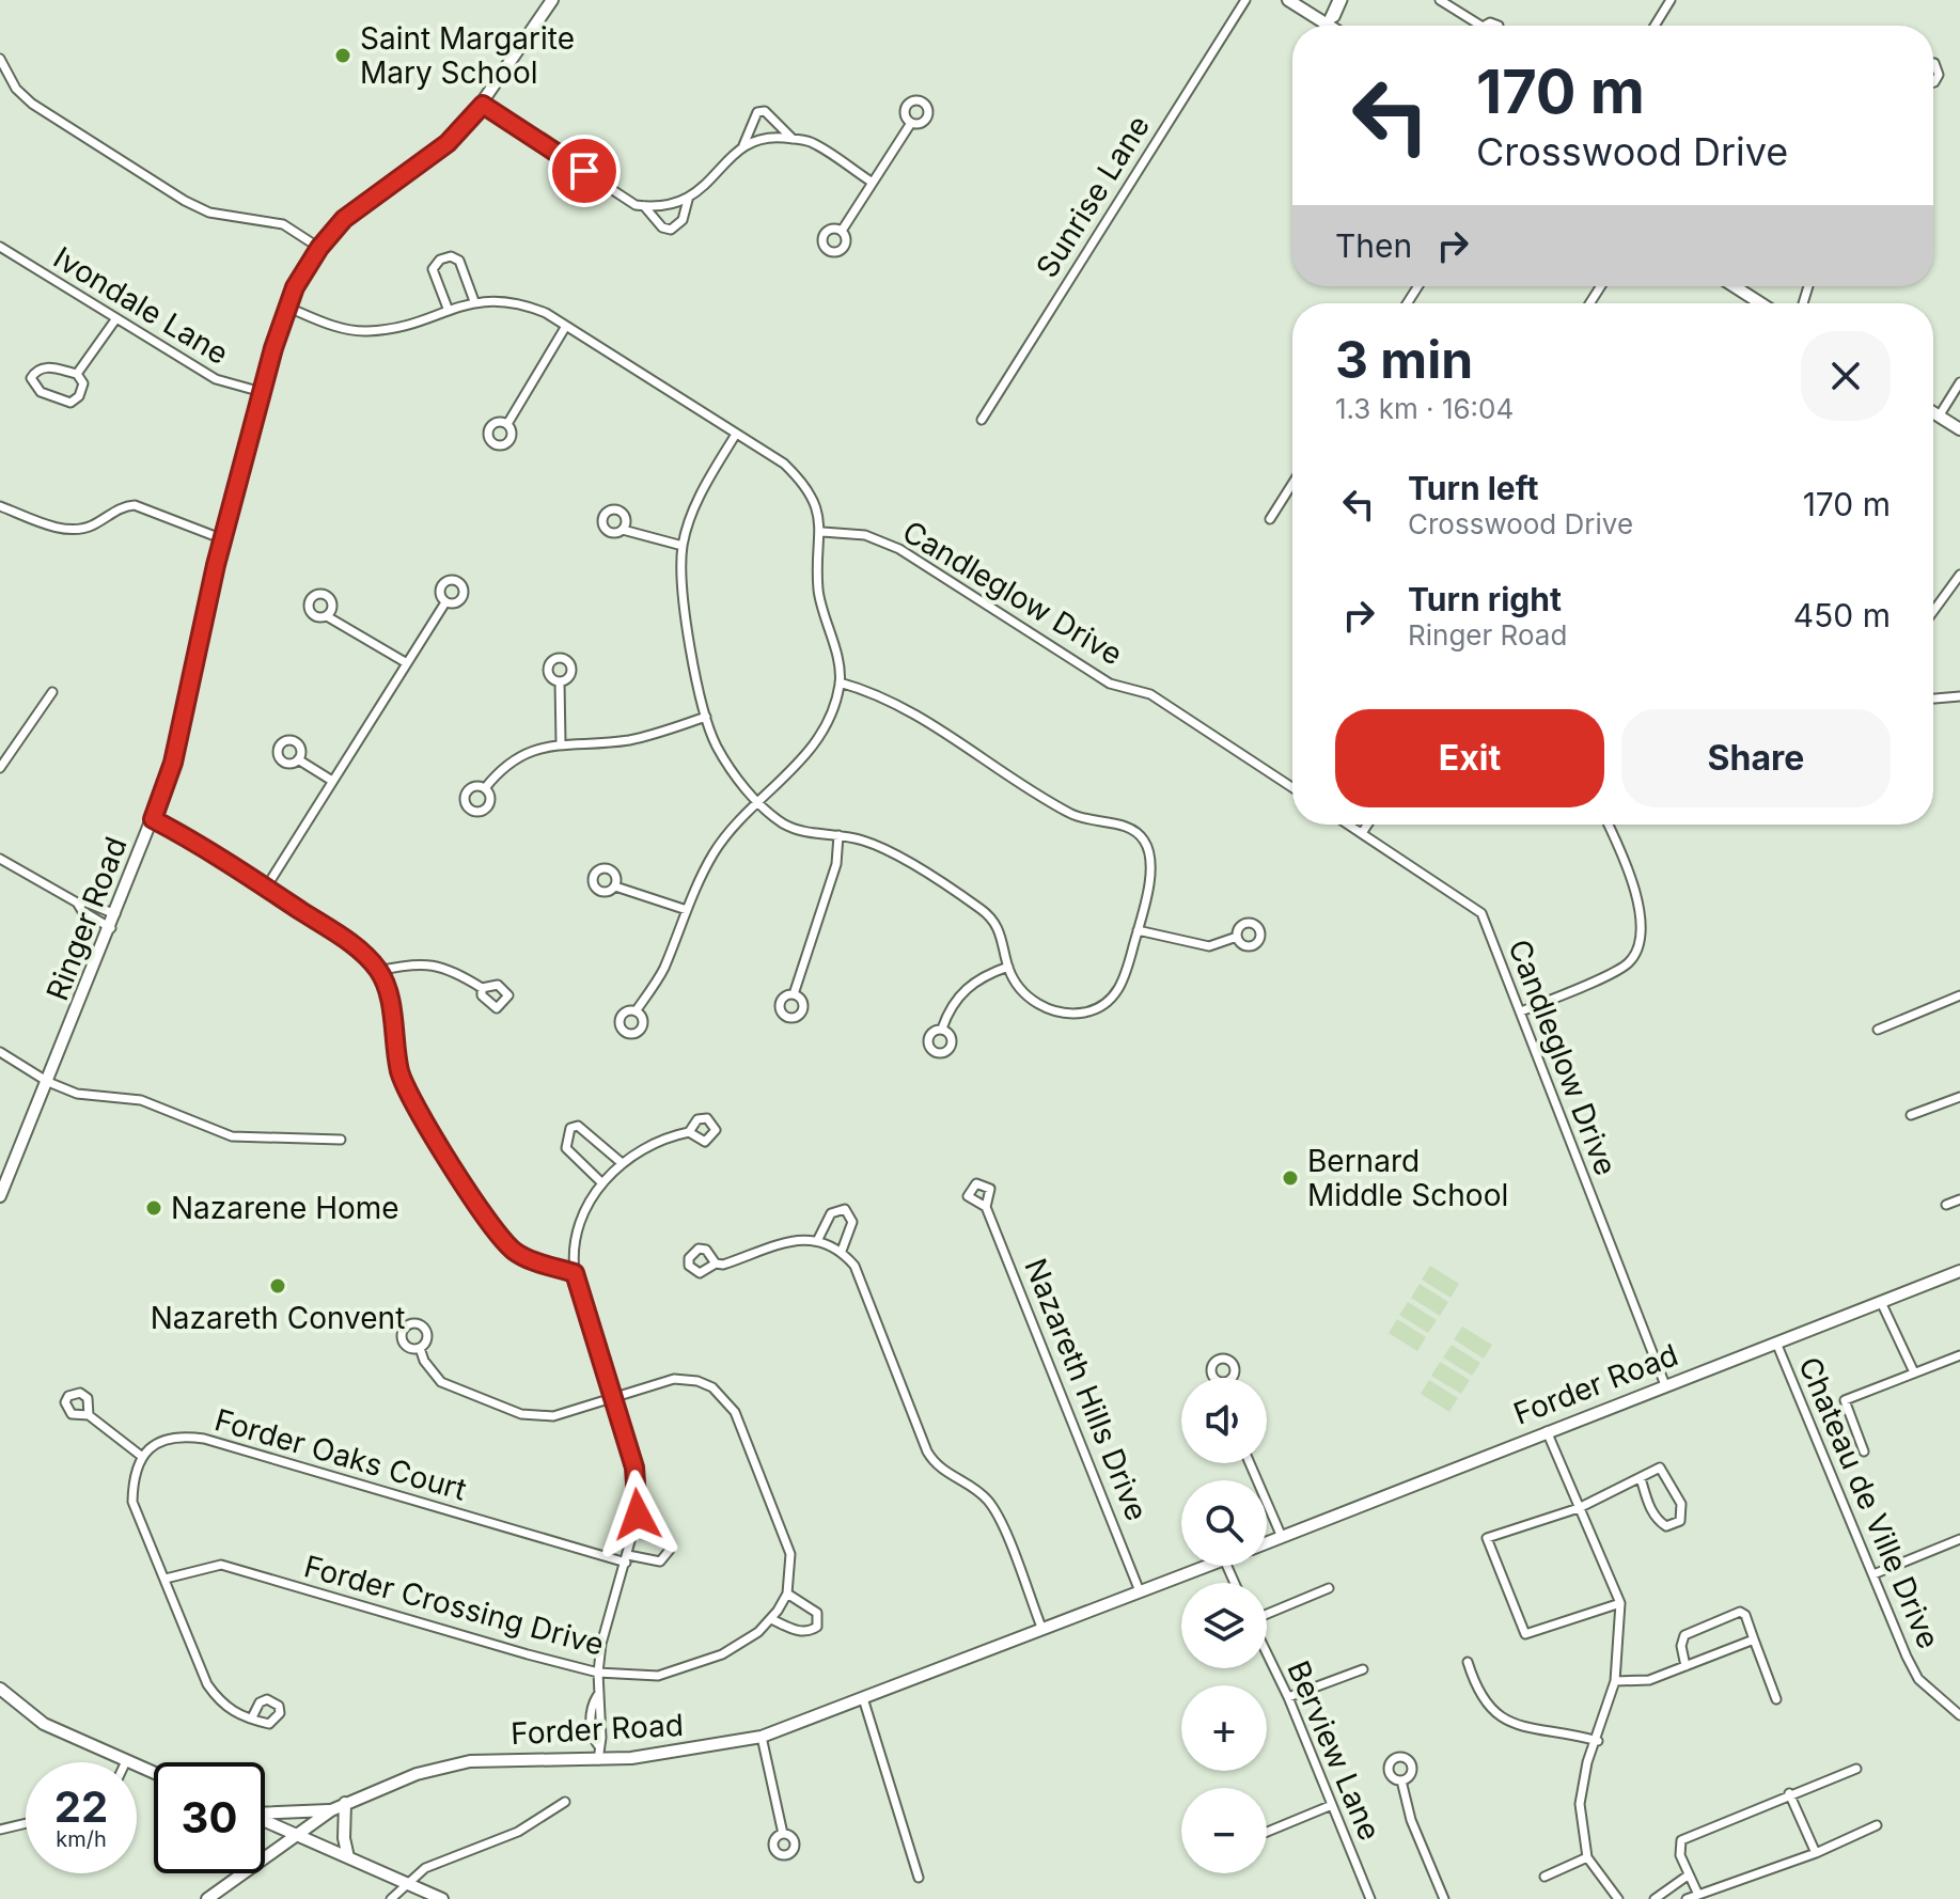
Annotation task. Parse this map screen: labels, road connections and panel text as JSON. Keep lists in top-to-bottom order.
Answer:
{
  "streets": {
    "street": [
      "Sunrise Lane",
      "Ivondale Lane",
      "Candleglow Drive",
      "Ringer Road",
      "Forder Road",
      "Nazareth Hills Drive",
      "Forder Oaks Court",
      "Chateau de Ville Drive",
      "Forder Crossing Drive",
      "Berview Lane"
    ]
  },
  "crossings": [
    ["Ivondale Lane", "Ringer Road"],
    ["Candleglow Drive", "Forder Road"],
    ["Forder Road", "Nazareth Hills Drive"],
    ["Forder Road", "Chateau de Ville Drive"]
  ],
  "places": [
    "Saint Margarite Mary School",
    "Bernard Middle School",
    "Nazarene Home",
    "Nazareth Convent"
  ],
  "page": {
    "turn": ["170 m", "Crosswood Drive"],
    "then": "Then",
    "heading": ["3 min", "1.3 km · 16:04"],
    "list": [
      {
        "name": "Turn left",
        "note": "Crosswood Drive",
        "value": "170 m"
      },
      {
        "name": "Turn right",
        "note": "Ringer Road",
        "value": "450 m"
      }
    ],
    "buttons": ["Exit", "Share"],
    "map_buttons": ["+", "−"],
    "speed": "22 km/h",
    "limit": "30"
  }
}
